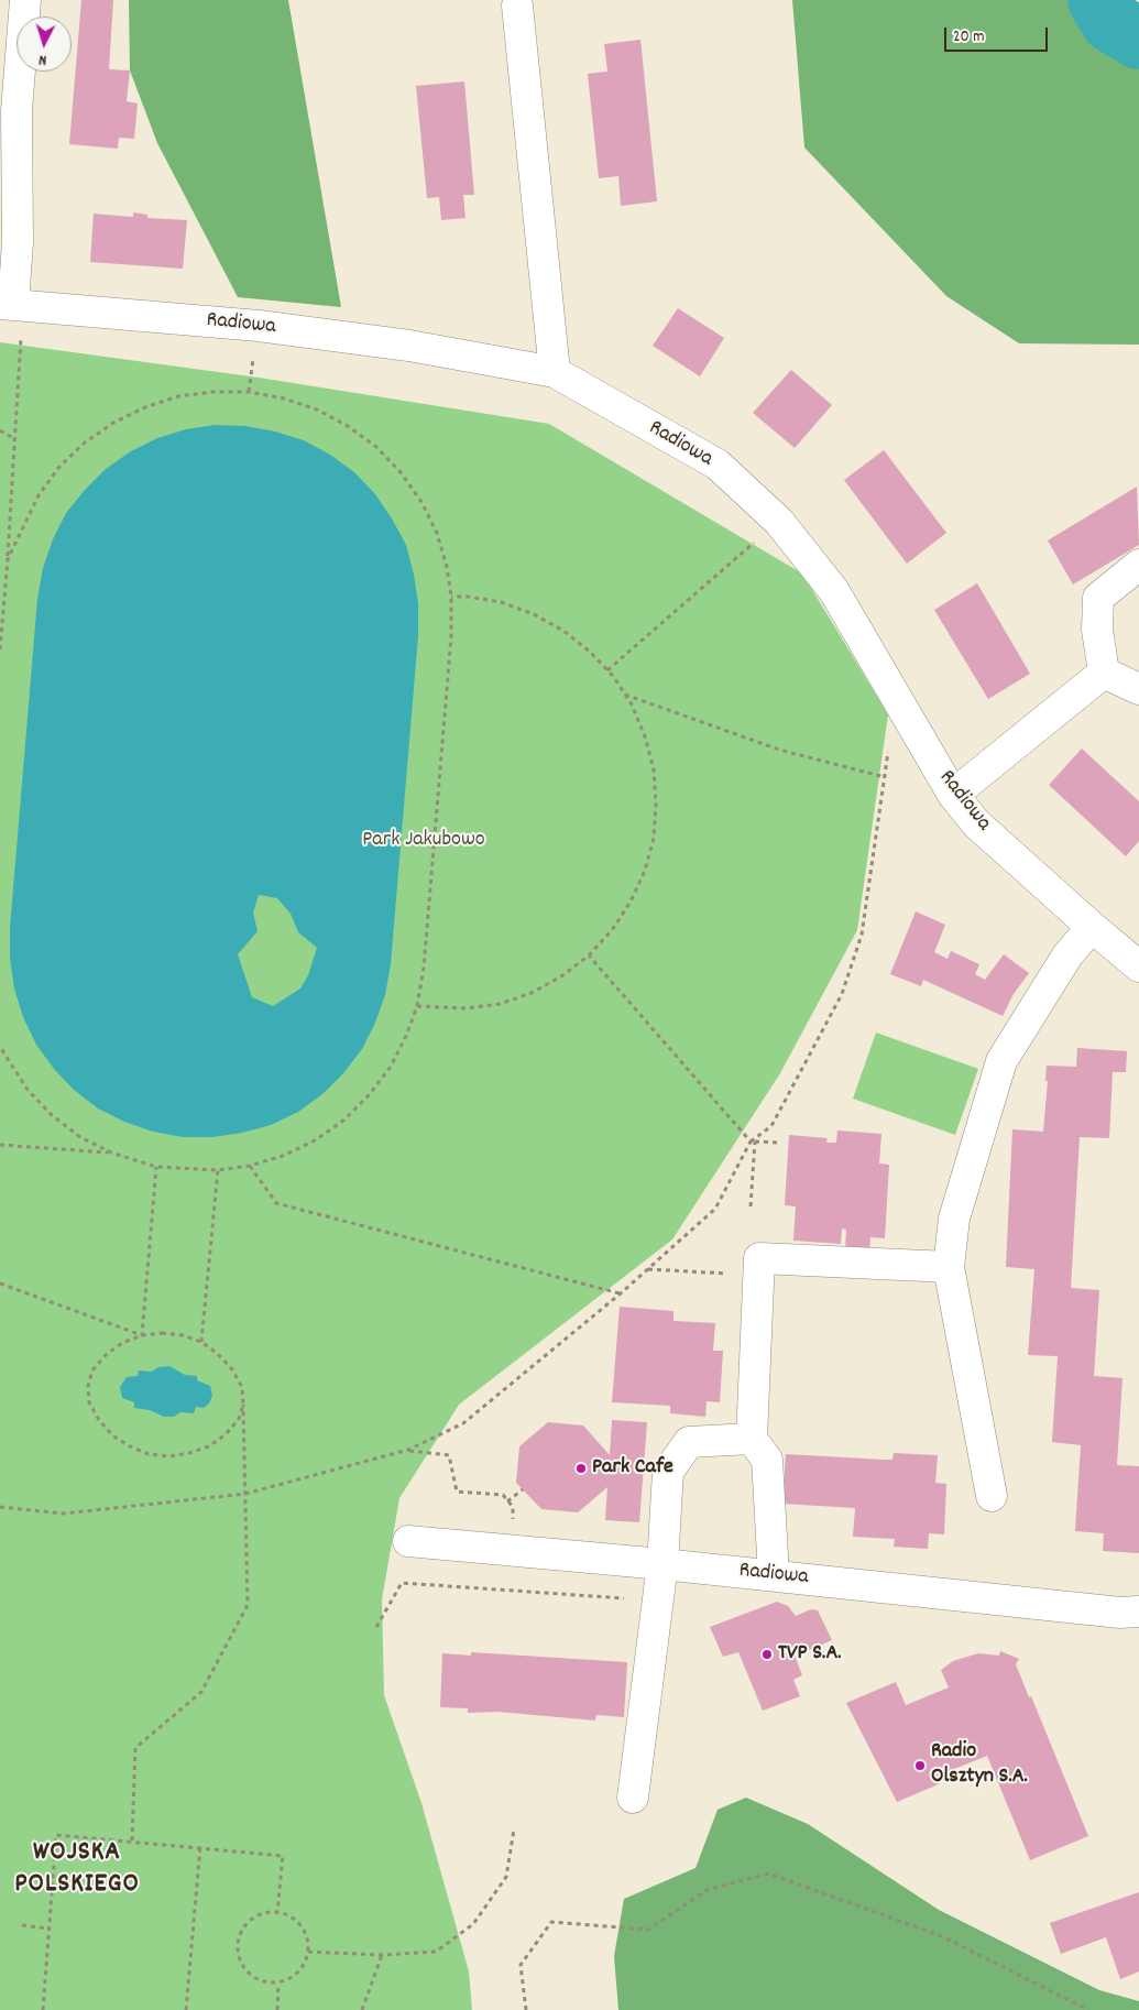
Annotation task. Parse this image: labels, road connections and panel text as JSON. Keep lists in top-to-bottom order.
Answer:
{
  "streets": {
    "street": ["Radiowa"]
  },
  "districts": ["WOJSKA POLSKIEGO"],
  "parks": ["Park Jakubowo"],
  "places": ["Park Cafe", "TVP S.A.", "Radio Olsztyn S.A."],
  "scale_bar": "20 m",
  "north": "bottom"
}
